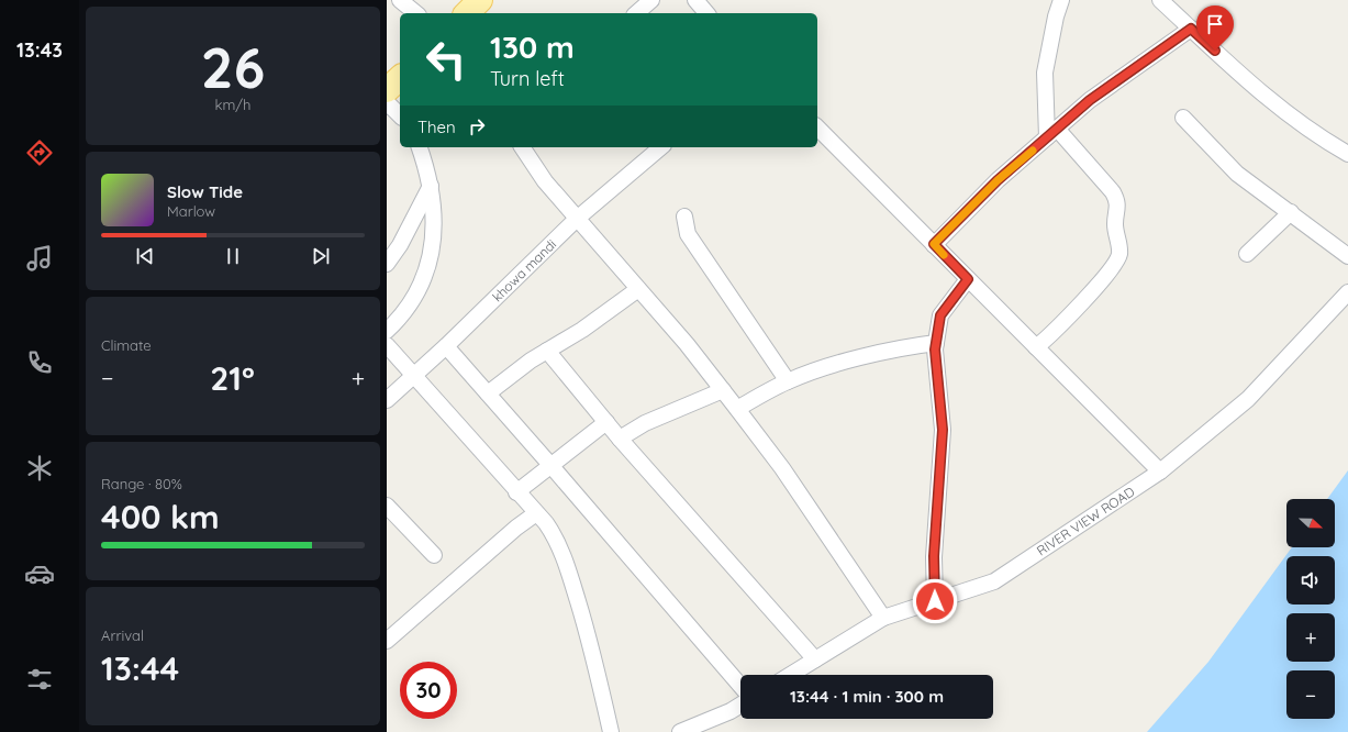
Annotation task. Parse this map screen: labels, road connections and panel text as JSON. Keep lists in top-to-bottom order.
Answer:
{
  "streets": {
    "street": ["khowa mandi", "RIVER VIEW ROAD"]
  },
  "north": "right",
  "page": {
    "tabs": "13:43",
    "tile": [
      ["26", "km/h"],
      "Climate",
      ["Range · 80%", "400 km"],
      ["Arrival", "13:44"]
    ],
    "turn": ["130 m", "Turn left"],
    "then": "Then",
    "song": ["Slow Tide", "Marlow"],
    "heat": ["−", "21°", "+"],
    "map_buttons": ["+", "−"],
    "limit": "30",
    "trip": "13:44 · 1 min · 300 m"
  }
}
